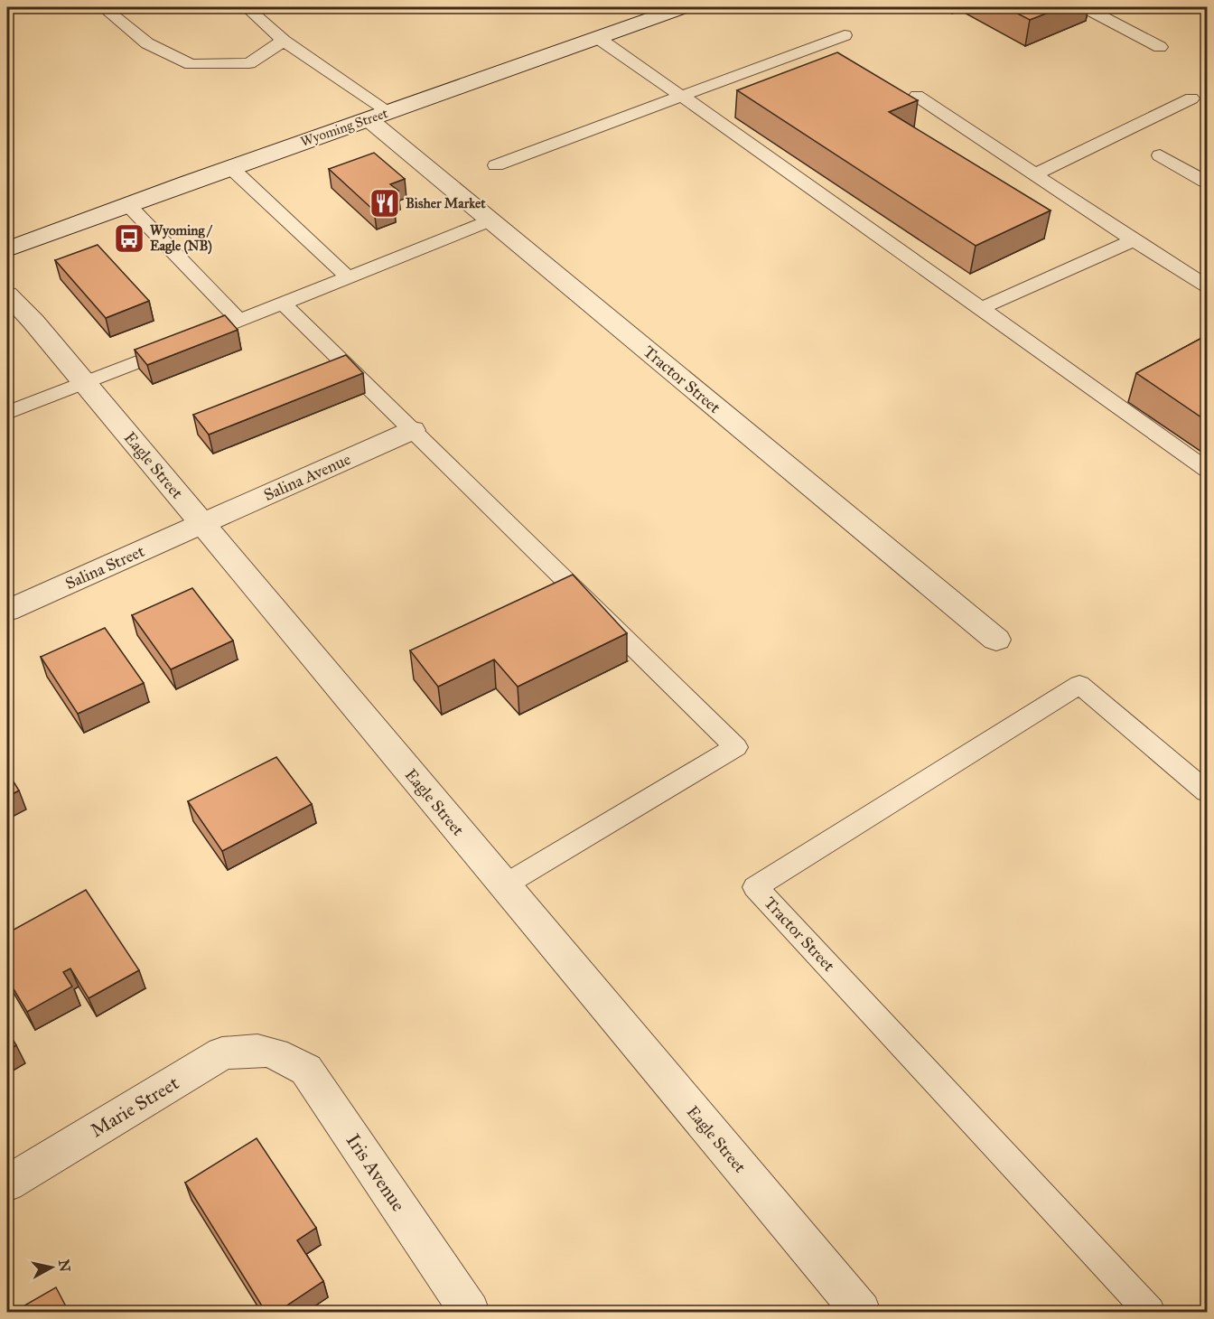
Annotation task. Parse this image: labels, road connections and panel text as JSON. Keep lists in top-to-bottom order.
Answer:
{
  "streets": {
    "street": [
      "Wyoming Street",
      "Tractor Street",
      "Eagle Street",
      "Salina Avenue",
      "Salina Street",
      "Marie Street",
      "Iris Avenue"
    ]
  },
  "crossings": [
    ["Wyoming Street", "Tractor Street"],
    ["Eagle Street", "Salina Avenue"],
    ["Eagle Street", "Salina Street"],
    ["Salina Avenue", "Salina Street"],
    ["Marie Street", "Iris Avenue"]
  ],
  "places": {
    "restaurant": ["Bisher Market"],
    "bus stop": ["Wyoming / Eagle (NB)"]
  },
  "north": "right"
}
